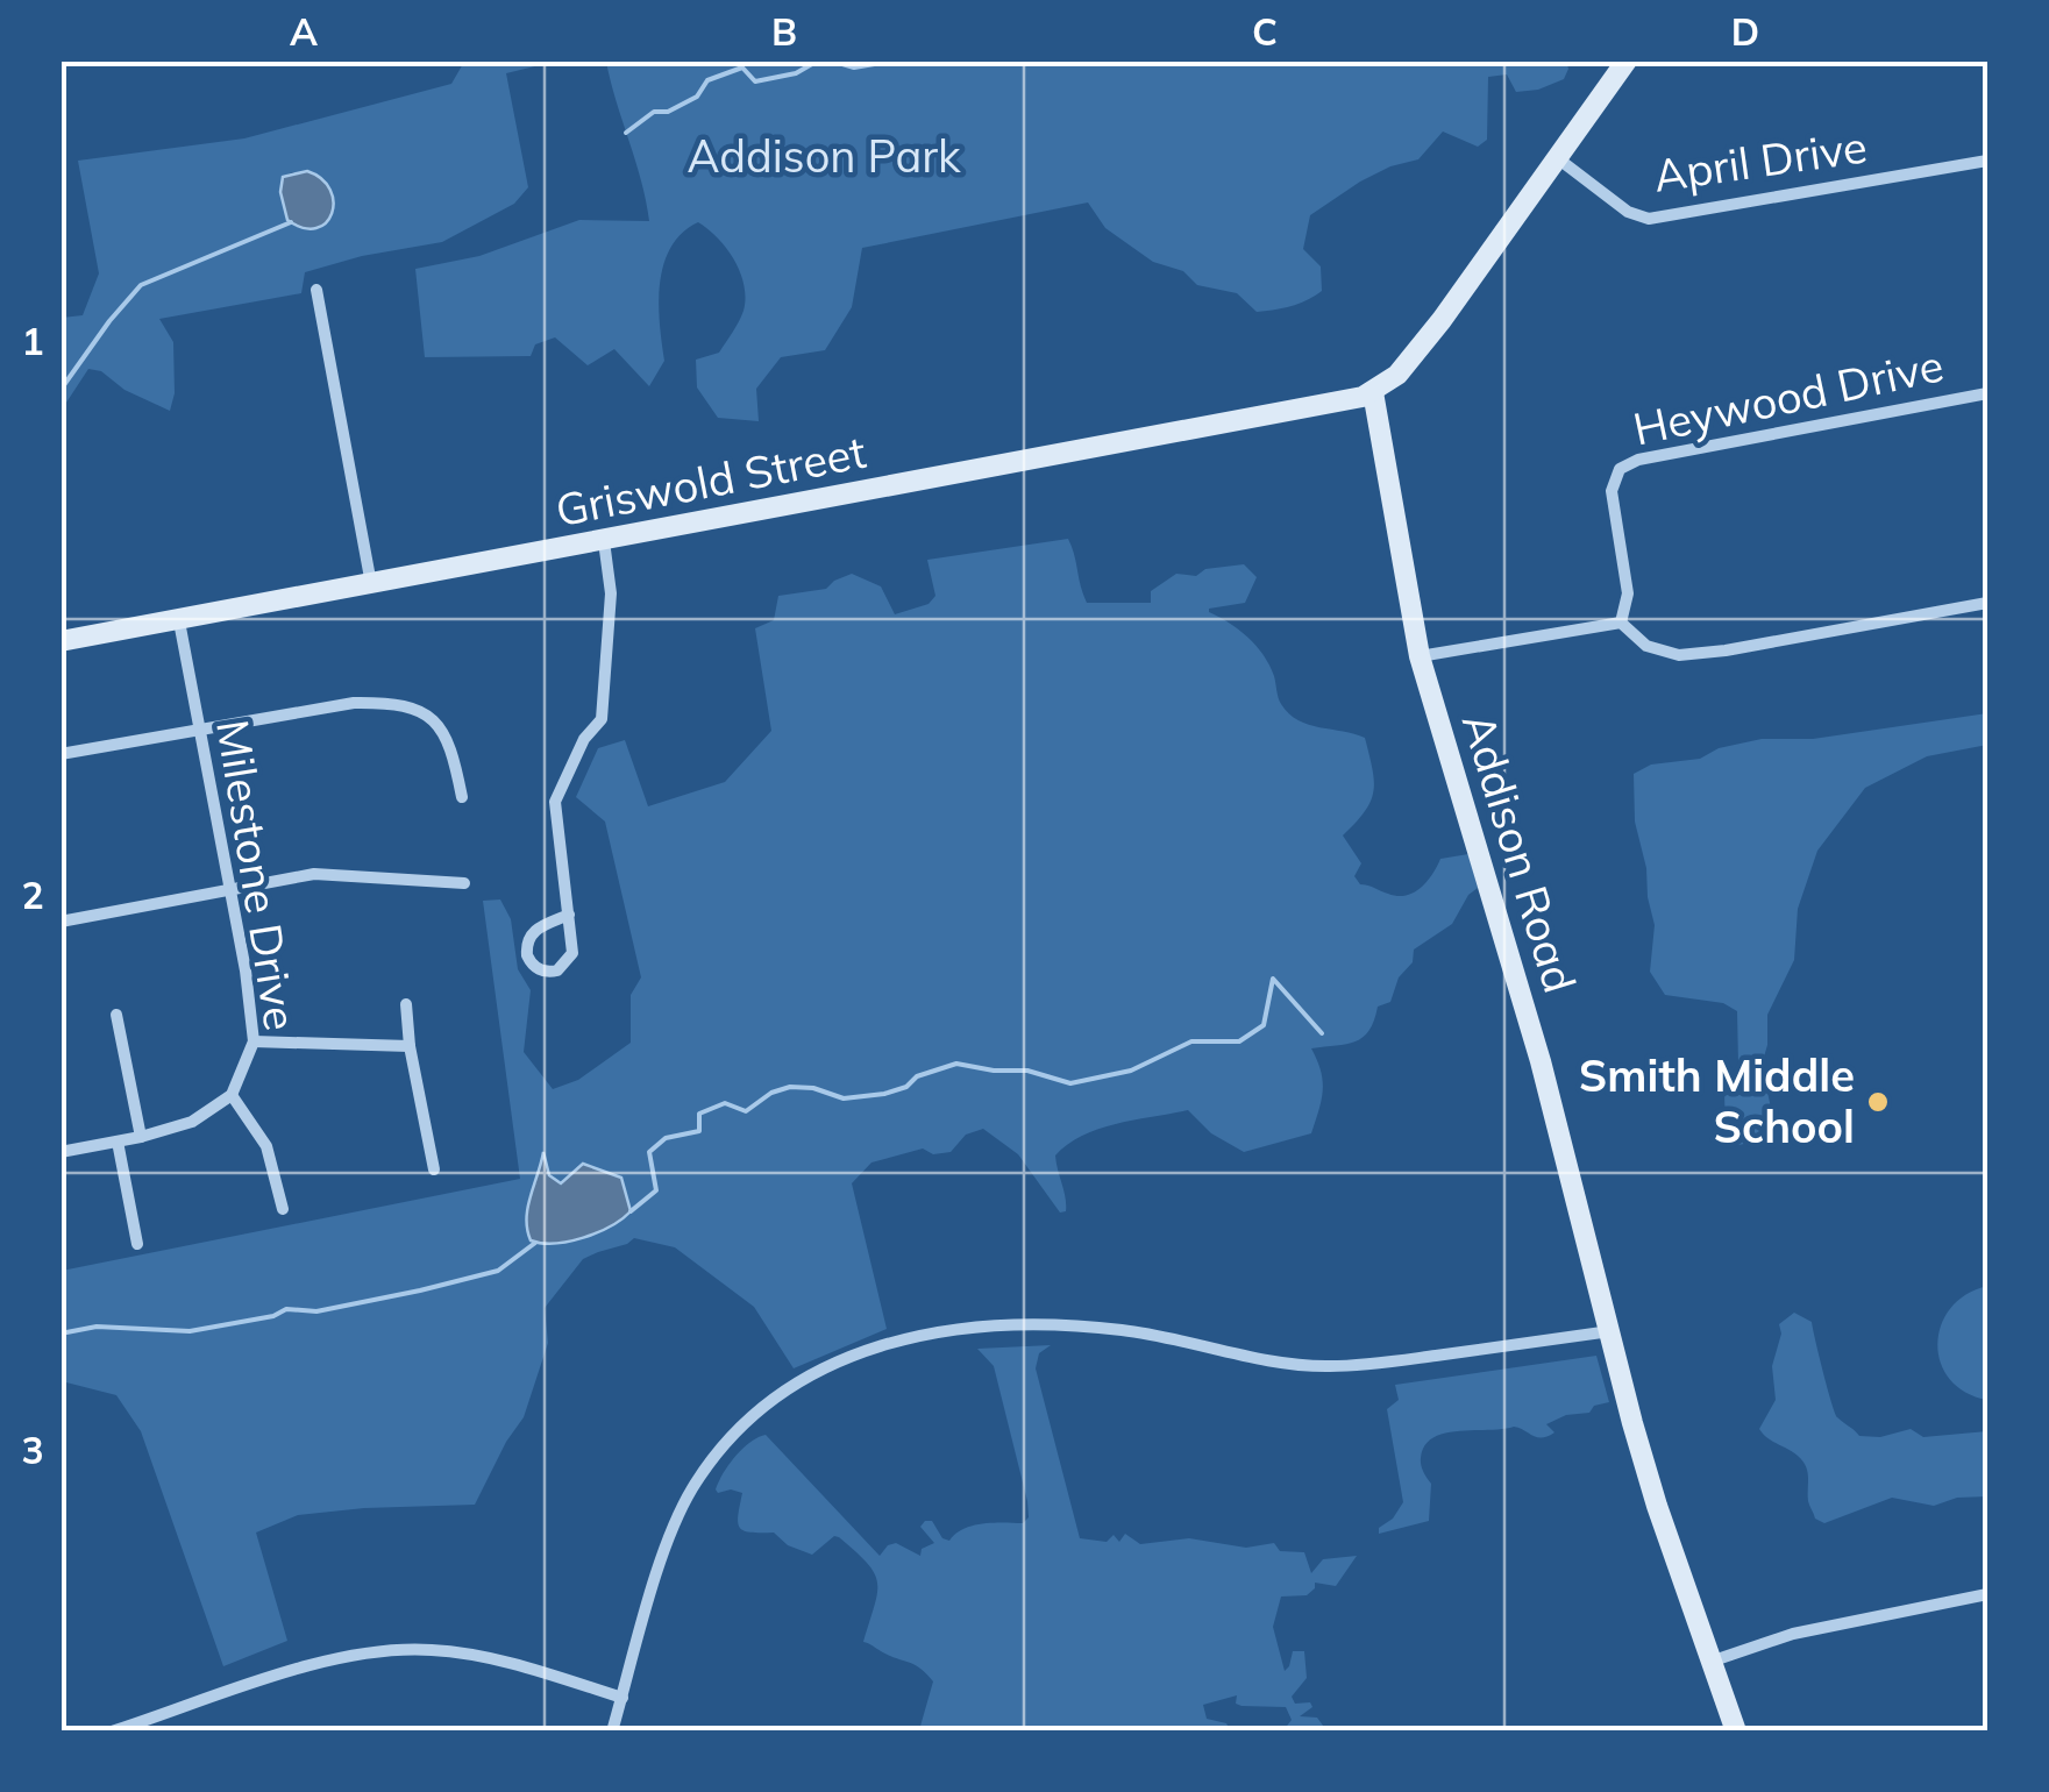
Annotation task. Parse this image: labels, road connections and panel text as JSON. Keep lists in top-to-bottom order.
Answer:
{
  "streets": {
    "main road": ["Griswold Street", "Addison Road"],
    "street": ["April Drive", "Heywood Drive", "Milestone Drive"]
  },
  "crossings": [
    ["Griswold Street", "Addison Road"],
    ["Griswold Street", "Milestone Drive"]
  ],
  "parks": ["Addison Park"],
  "places": ["Smith Middle School"],
  "grid": {
    "columns": [
      "A",
      "B",
      "C",
      "D"
    ],
    "rows": ["1", "2", "3"]
  }
}
